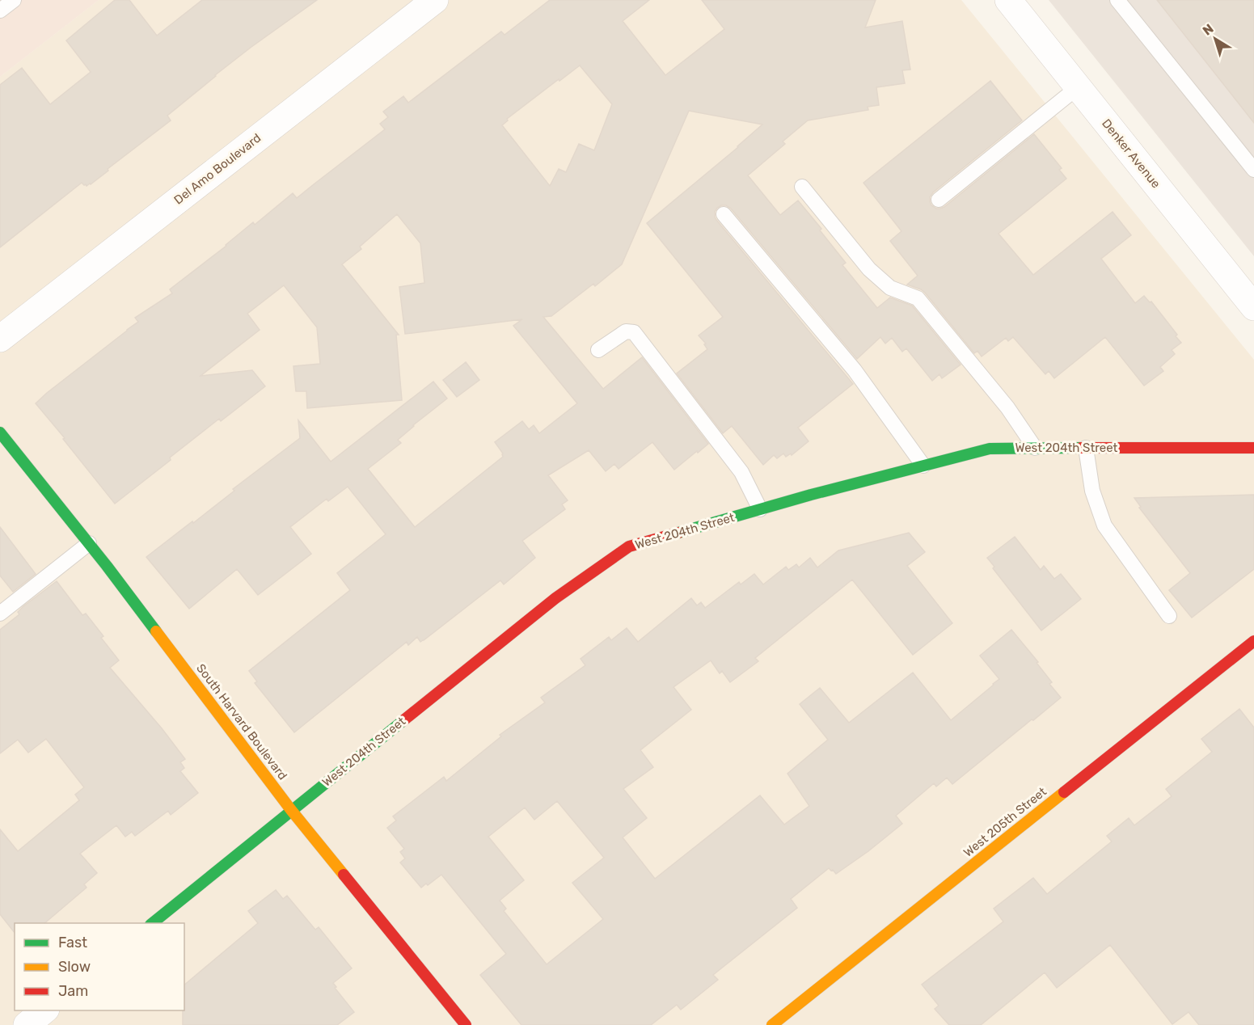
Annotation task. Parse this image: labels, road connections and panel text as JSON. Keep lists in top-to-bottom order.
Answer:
{
  "streets": {
    "street": [
      "Denker Avenue",
      "Del Amo Boulevard",
      "West 204th Street",
      "South Harvard Boulevard",
      "West 205th Street"
    ]
  },
  "crossings": [
    ["West 204th Street", "South Harvard Boulevard"]
  ],
  "legend": ["Fast", "Slow", "Jam"],
  "north": "top left"
}
